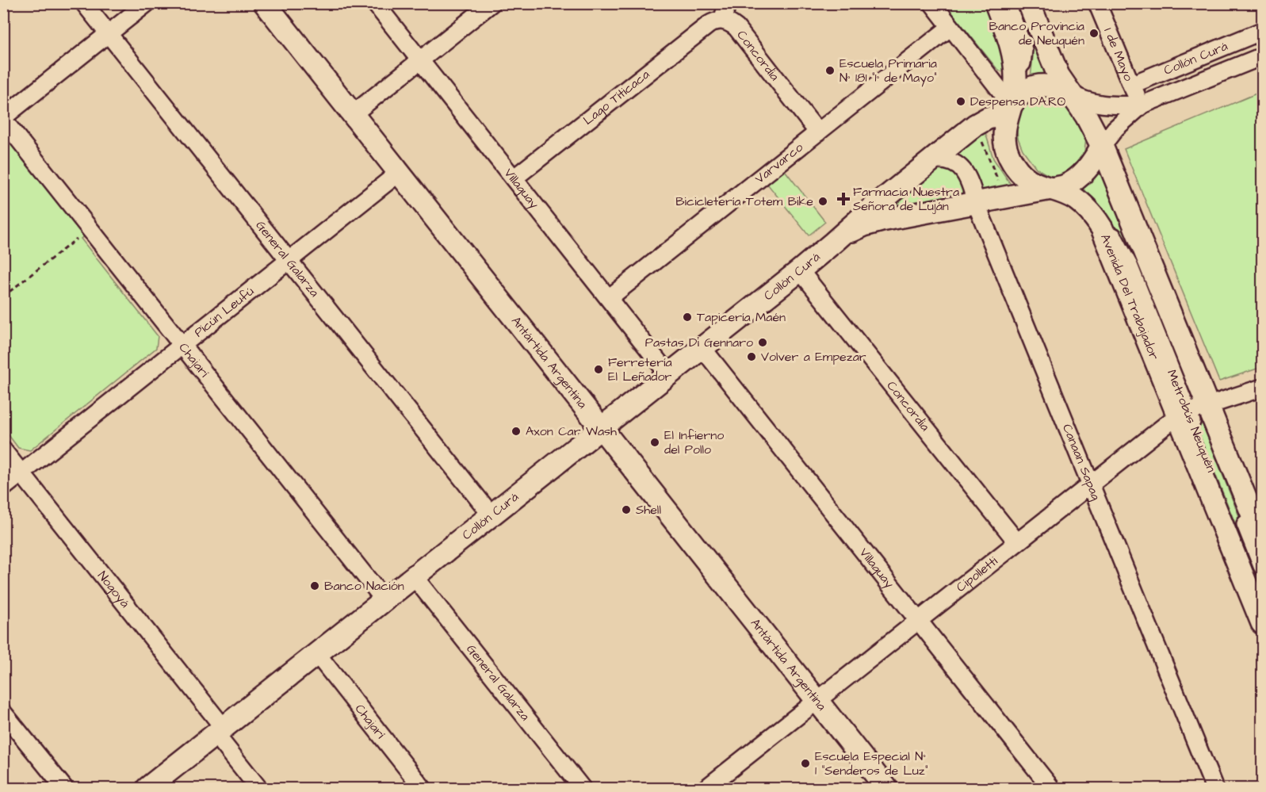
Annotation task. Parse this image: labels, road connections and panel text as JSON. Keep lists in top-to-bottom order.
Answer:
{
  "streets": {
    "main road": ["Collón Curá", "Avenida Del Trabajador", "Antártida Argentina"],
    "street": [
      "1 de Mayo",
      "Concordia",
      "Lago Titicaca",
      "Varvarco",
      "Villaguay",
      "General Galarza",
      "Picún Leufú",
      "Chajarí",
      "Metrobús Neuquén",
      "Canaan Sapag",
      "Cipolletti",
      "Nogoyá"
    ]
  },
  "crossings": [
    ["1 de Mayo", "Collón Curá"],
    ["Concordia", "Collón Curá"],
    ["Concordia", "Lago Titicaca"],
    ["Concordia", "Varvarco"],
    ["Concordia", "Cipolletti"],
    ["Collón Curá", "Villaguay"],
    ["Collón Curá", "General Galarza"],
    ["Collón Curá", "Avenida Del Trabajador"],
    ["Collón Curá", "Chajarí"],
    ["Collón Curá", "Antártida Argentina"],
    ["Collón Curá", "Canaan Sapag"],
    ["Collón Curá", "Nogoyá"],
    ["Lago Titicaca", "Villaguay"],
    ["Varvarco", "Villaguay"],
    ["Villaguay", "Cipolletti"],
    ["General Galarza", "Picún Leufú"],
    ["Avenida Del Trabajador", "Metrobús Neuquén"],
    ["Avenida Del Trabajador", "Cipolletti"],
    ["Picún Leufú", "Chajarí"],
    ["Picún Leufú", "Antártida Argentina"],
    ["Picún Leufú", "Nogoyá"],
    ["Antártida Argentina", "Cipolletti"],
    ["Metrobús Neuquén", "Cipolletti"],
    ["Canaan Sapag", "Cipolletti"]
  ],
  "places": {
    "other": [
      "Banco Provincia de Neuquén",
      "Escuela Primaria N° 181 \"1° de Mayo\"",
      "Despensa DA.RO",
      "Bicicletería Totem Bike",
      "Tapicería Maén",
      "Pastas Di Gennaro",
      "Volver a Empezar",
      "Ferretería El Leñador",
      "Axon Car Wash",
      "El Infierno del Pollo",
      "Shell",
      "Banco Nación",
      "Escuela Especial N° 1 \"Senderos de Luz\""
    ],
    "health": ["Farmacia Nuestra Señora de Luján"]
  }
}
